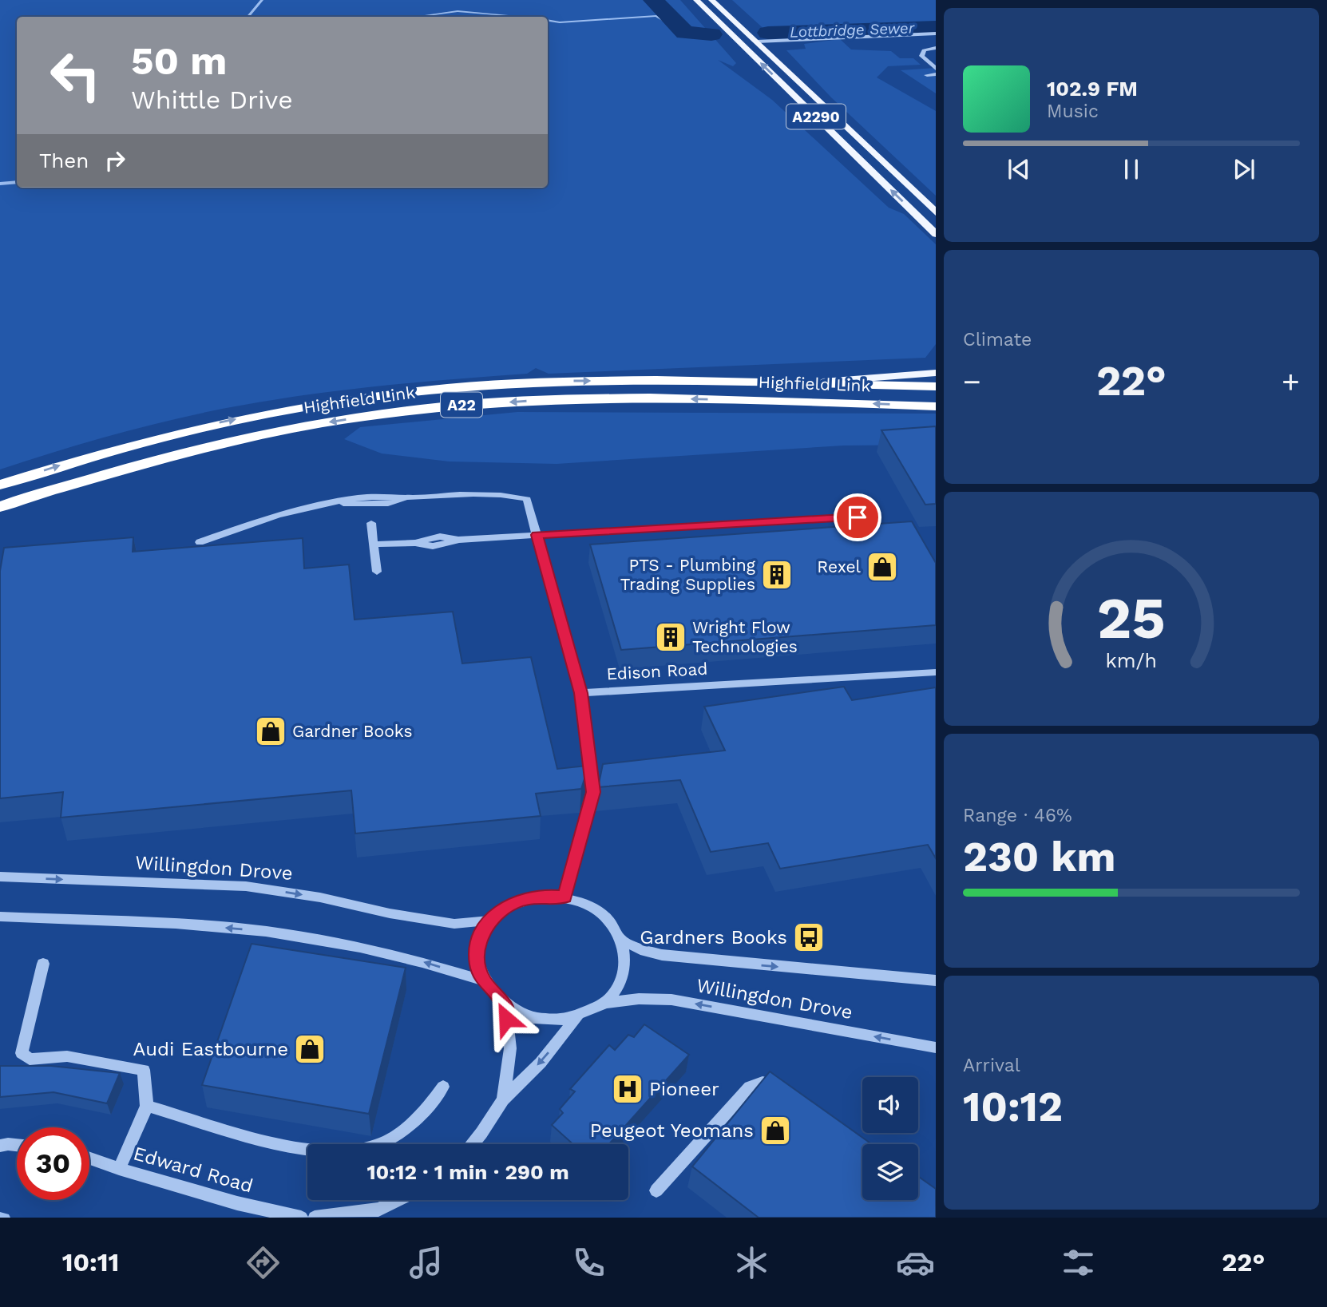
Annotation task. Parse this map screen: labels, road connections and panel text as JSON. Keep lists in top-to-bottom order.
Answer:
{
  "streets": {
    "highway": ["Highfield Link", "A22"],
    "main road": ["A2290"],
    "street": ["Edison Road", "Willingdon Drove", "Edward Road"]
  },
  "water": ["Lottbridge Sewer"],
  "places": {
    "shop": [
      "Rexel",
      "Gardner Books",
      "Audi Eastbourne",
      "Peugeot Yeomans"
    ],
    "building": ["PTS - Plumbing Trading Supplies", "Wright Flow Technologies"],
    "bus stop": ["Gardners Books"],
    "hospital": ["Pioneer"]
  },
  "page": {
    "turn": ["50 m", "Whittle Drive"],
    "song": ["102.9 FM", "Music"],
    "then": "Then",
    "tile": [
      "Climate",
      ["Range · 46%", "230 km"],
      ["Arrival", "10:12"]
    ],
    "heat": ["−", "22°", "+"],
    "limit": "30",
    "trip": "10:12 · 1 min · 290 m",
    "tabs": ["10:11", "22°"],
    "gauge": ["25", "km/h"]
  }
}
